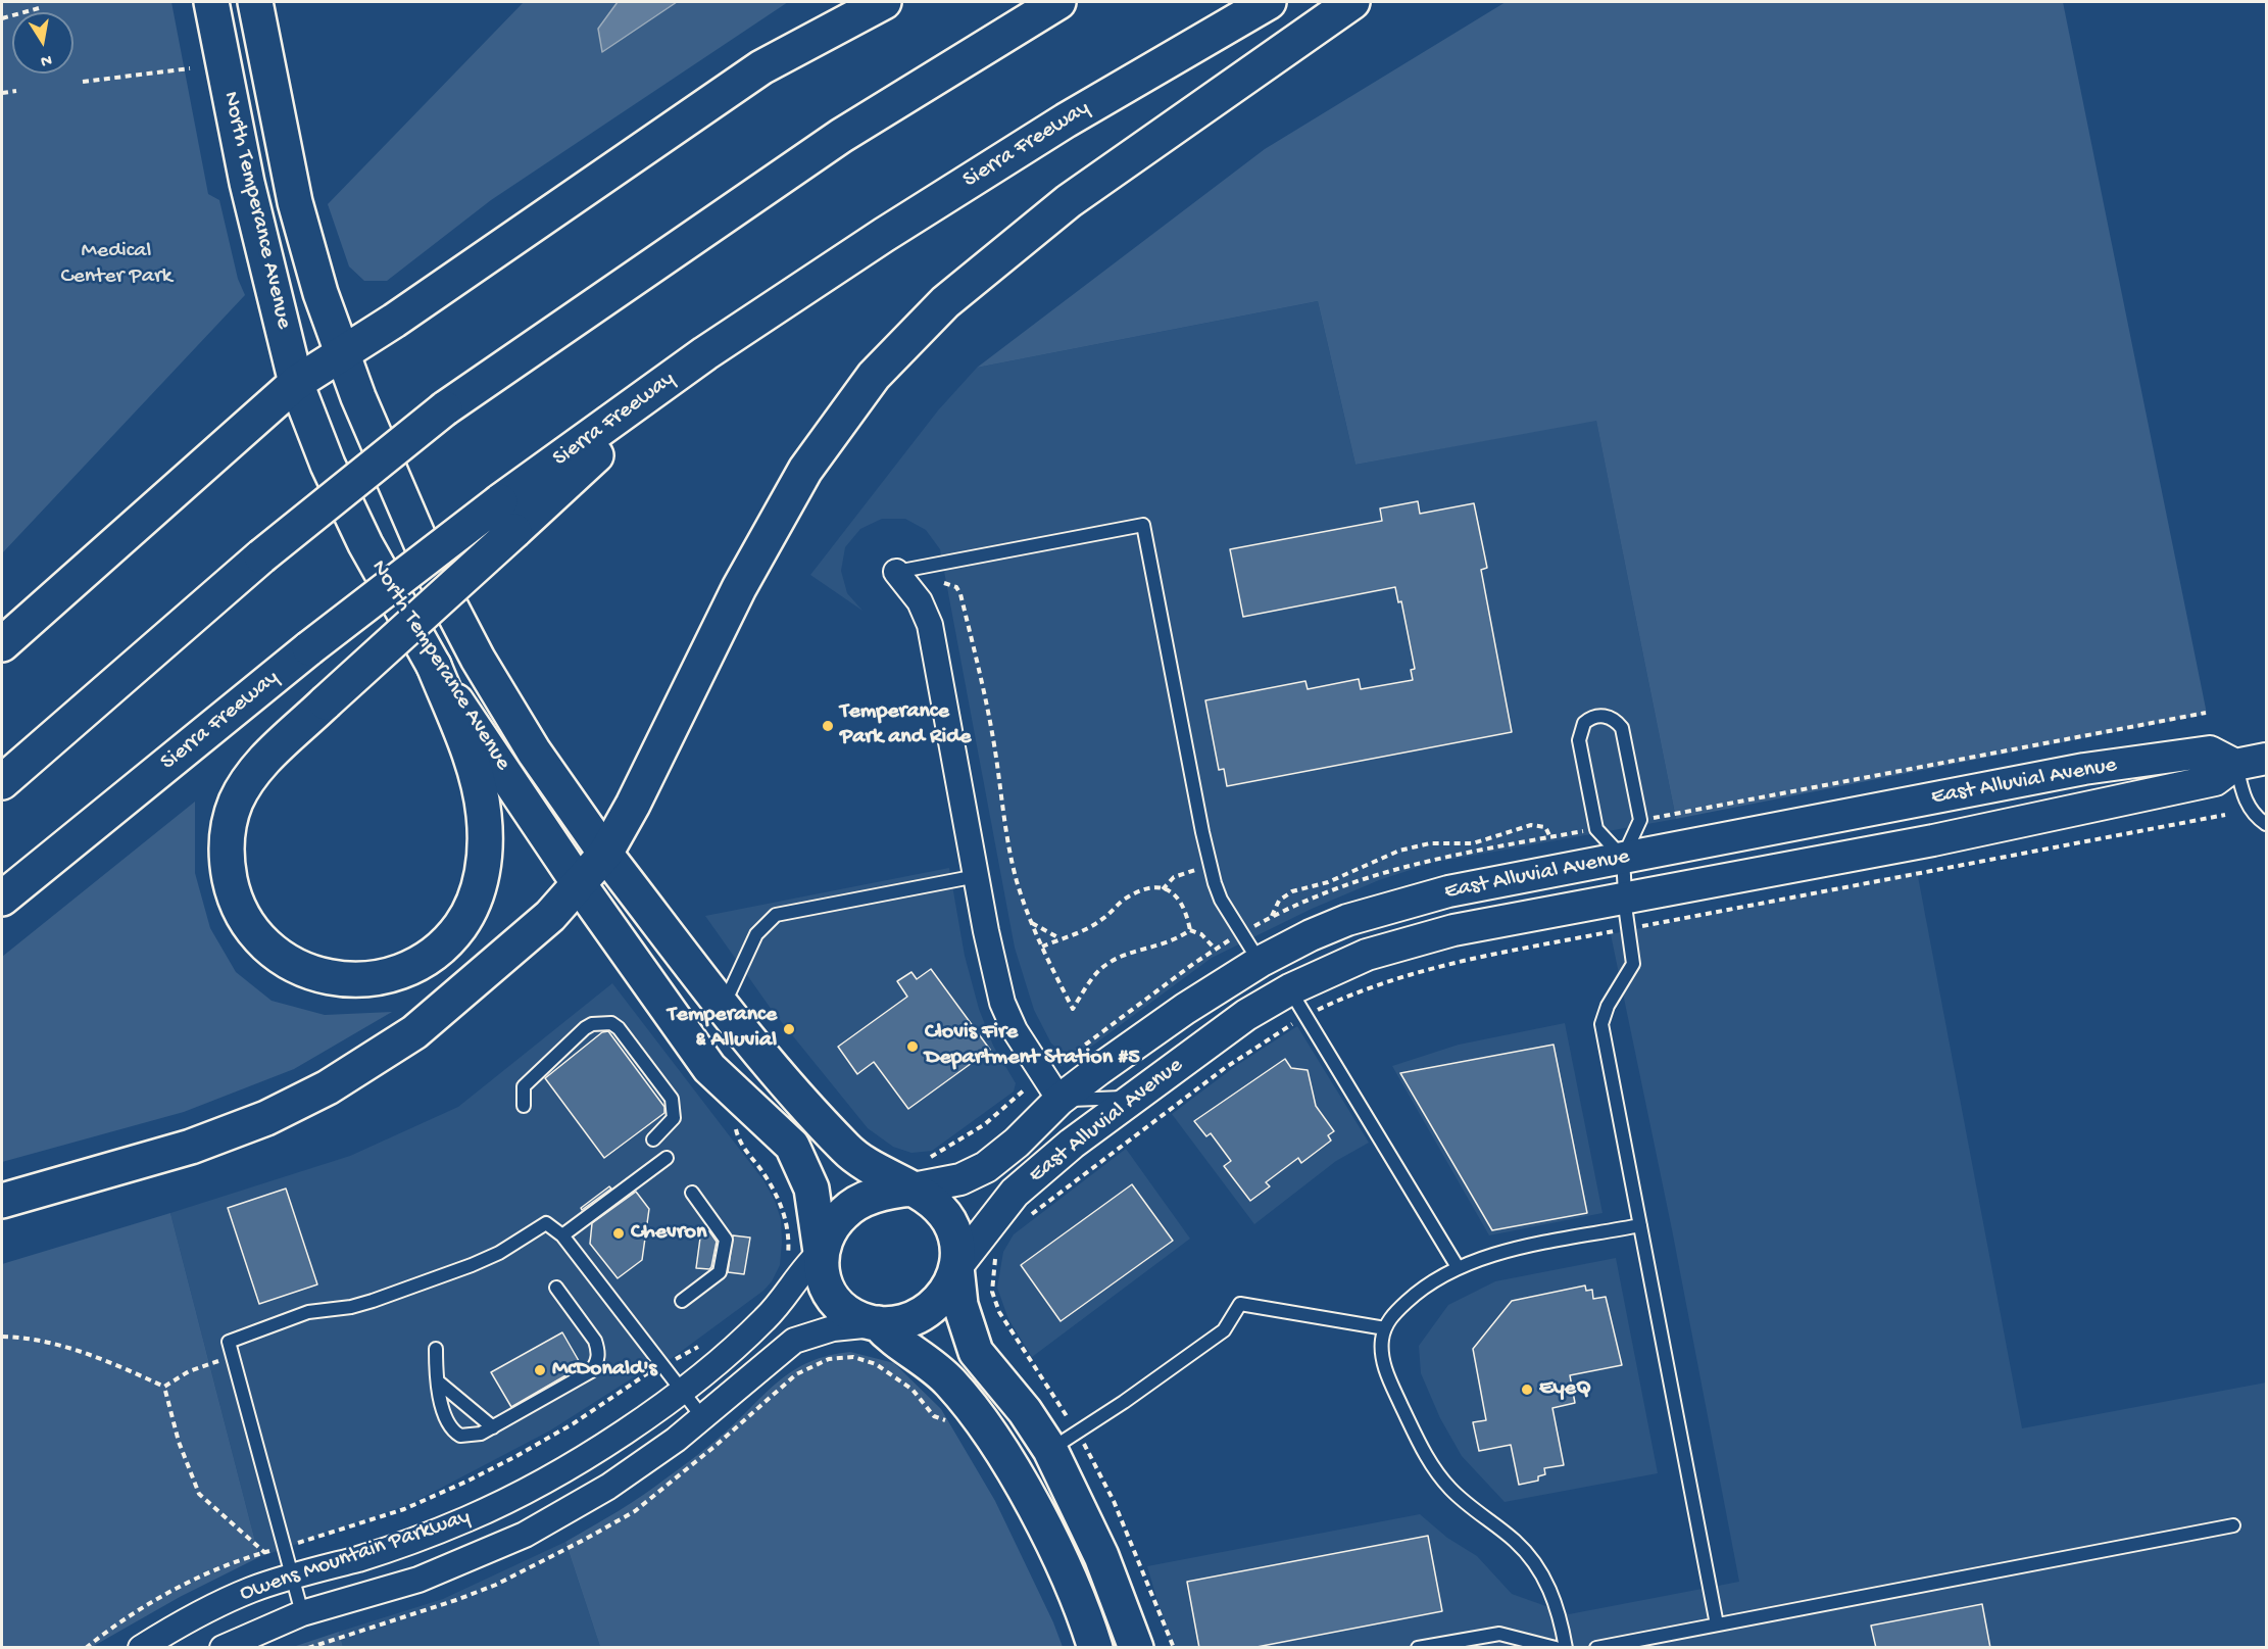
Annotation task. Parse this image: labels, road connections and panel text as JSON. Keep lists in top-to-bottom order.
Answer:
{
  "streets": {
    "main road": ["Sierra Freeway", "North Temperance Avenue"],
    "street": ["East Alluvial Avenue", "Owens Mountain Parkway"]
  },
  "crossings": [
    ["North Temperance Avenue", "East Alluvial Avenue"],
    ["North Temperance Avenue", "Owens Mountain Parkway"],
    ["East Alluvial Avenue", "Owens Mountain Parkway"]
  ],
  "parks": ["Medical Center Park"],
  "places": [
    "Temperance Park and Ride",
    "Temperance & Alluvial",
    "Clovis Fire Department Station #5",
    "Chevron",
    "McDonald's",
    "EyeQ"
  ],
  "north": "bottom"
}
